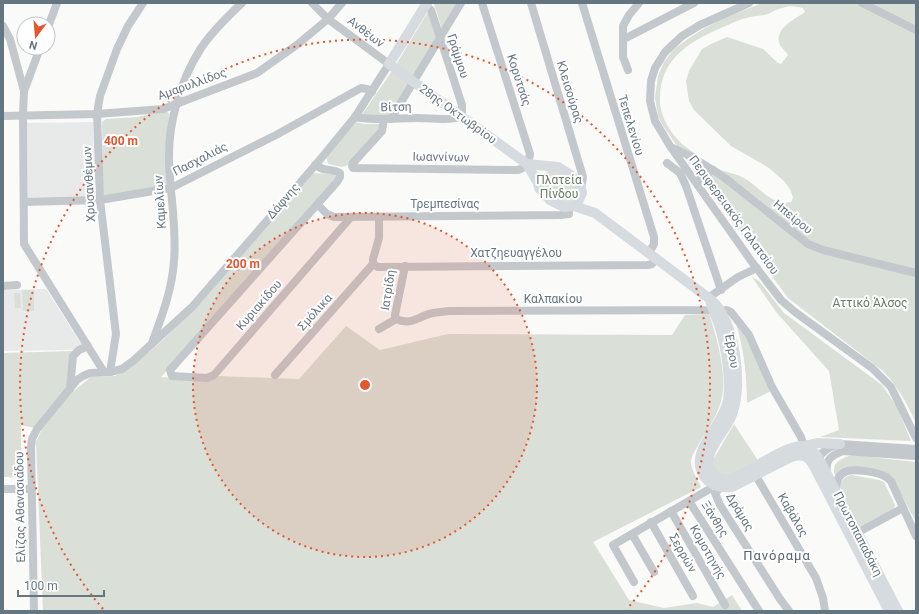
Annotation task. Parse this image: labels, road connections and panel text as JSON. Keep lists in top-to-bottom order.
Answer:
{
  "streets": {
    "main road": [
      "28ης Οκτωβρίου",
      "Δάφνης",
      "Έβρου",
      "Πρωτοπαπαδάκη"
    ],
    "street": [
      "Ανθέων",
      "Γράμμου",
      "Κορυτσάς",
      "Αμαρυλλίδος",
      "Κλεισούρας",
      "Βίτση",
      "Τεπελενίου",
      "Ιωαννίνων",
      "Πασχαλιάς",
      "Χρυσανθέμων",
      "Καμελίων",
      "Τρεμπεσίνας",
      "Περιφερειακός Γαλατσίου",
      "Ηπείρου",
      "Χατζηευαγγέλου",
      "Ιατρίδη",
      "Καλπακίου",
      "Κυριακίδου",
      "Σμόλικα",
      "Ελίζας Αθανασιάδου",
      "Δράμας",
      "Καβάλας",
      "Ξάνθης",
      "Κομοτηνής",
      "Σερρών"
    ]
  },
  "crossings": [
    ["Ανθέων", "Αμαρυλλίδος"],
    ["Ανθέων", "28ης Οκτωβρίου"],
    ["Ανθέων", "Δάφνης"],
    ["Γράμμου", "Βίτση"],
    ["Γράμμου", "28ης Οκτωβρίου"],
    ["Γράμμου", "Δάφνης"],
    ["Κορυτσάς", "28ης Οκτωβρίου"],
    ["Κορυτσάς", "Ιωαννίνων"],
    ["Αμαρυλλίδος", "Χρυσανθέμων"],
    ["Αμαρυλλίδος", "Καμελίων"],
    ["Κλεισούρας", "28ης Οκτωβρίου"],
    ["Κλεισούρας", "Τρεμπεσίνας"],
    ["Βίτση", "28ης Οκτωβρίου"],
    ["Βίτση", "Ιωαννίνων"],
    ["Βίτση", "Δάφνης"],
    ["28ης Οκτωβρίου", "Τεπελενίου"],
    ["28ης Οκτωβρίου", "Ιωαννίνων"],
    ["28ης Οκτωβρίου", "Δάφνης"],
    ["28ης Οκτωβρίου", "Τρεμπεσίνας"],
    ["28ης Οκτωβρίου", "Χατζηευαγγέλου"],
    ["28ης Οκτωβρίου", "Καλπακίου"],
    ["28ης Οκτωβρίου", "Έβρου"],
    ["Πασχαλιάς", "Χρυσανθέμων"],
    ["Πασχαλιάς", "Δάφνης"],
    ["Πασχαλιάς", "Καμελίων"],
    ["Χρυσανθέμων", "Δάφνης"],
    ["Χρυσανθέμων", "Ελίζας Αθανασιάδου"],
    ["Δάφνης", "Καμελίων"],
    ["Δάφνης", "Ελίζας Αθανασιάδου"],
    ["Τρεμπεσίνας", "Κυριακίδου"],
    ["Περιφερειακός Γαλατσίου", "Ηπείρου"],
    ["Χατζηευαγγέλου", "Ιατρίδη"],
    ["Χατζηευαγγέλου", "Σμόλικα"],
    ["Ιατρίδη", "Καλπακίου"],
    ["Καλπακίου", "Έβρου"],
    ["Έβρου", "Δράμας"]
  ],
  "districts": ["Πανόραμα"],
  "parks": ["Πλατεία Πίνδου", "Αττικό Άλσος"],
  "scale_bar": "100 m",
  "north": "bottom",
  "rings": ["400 m", "200 m"]
}
